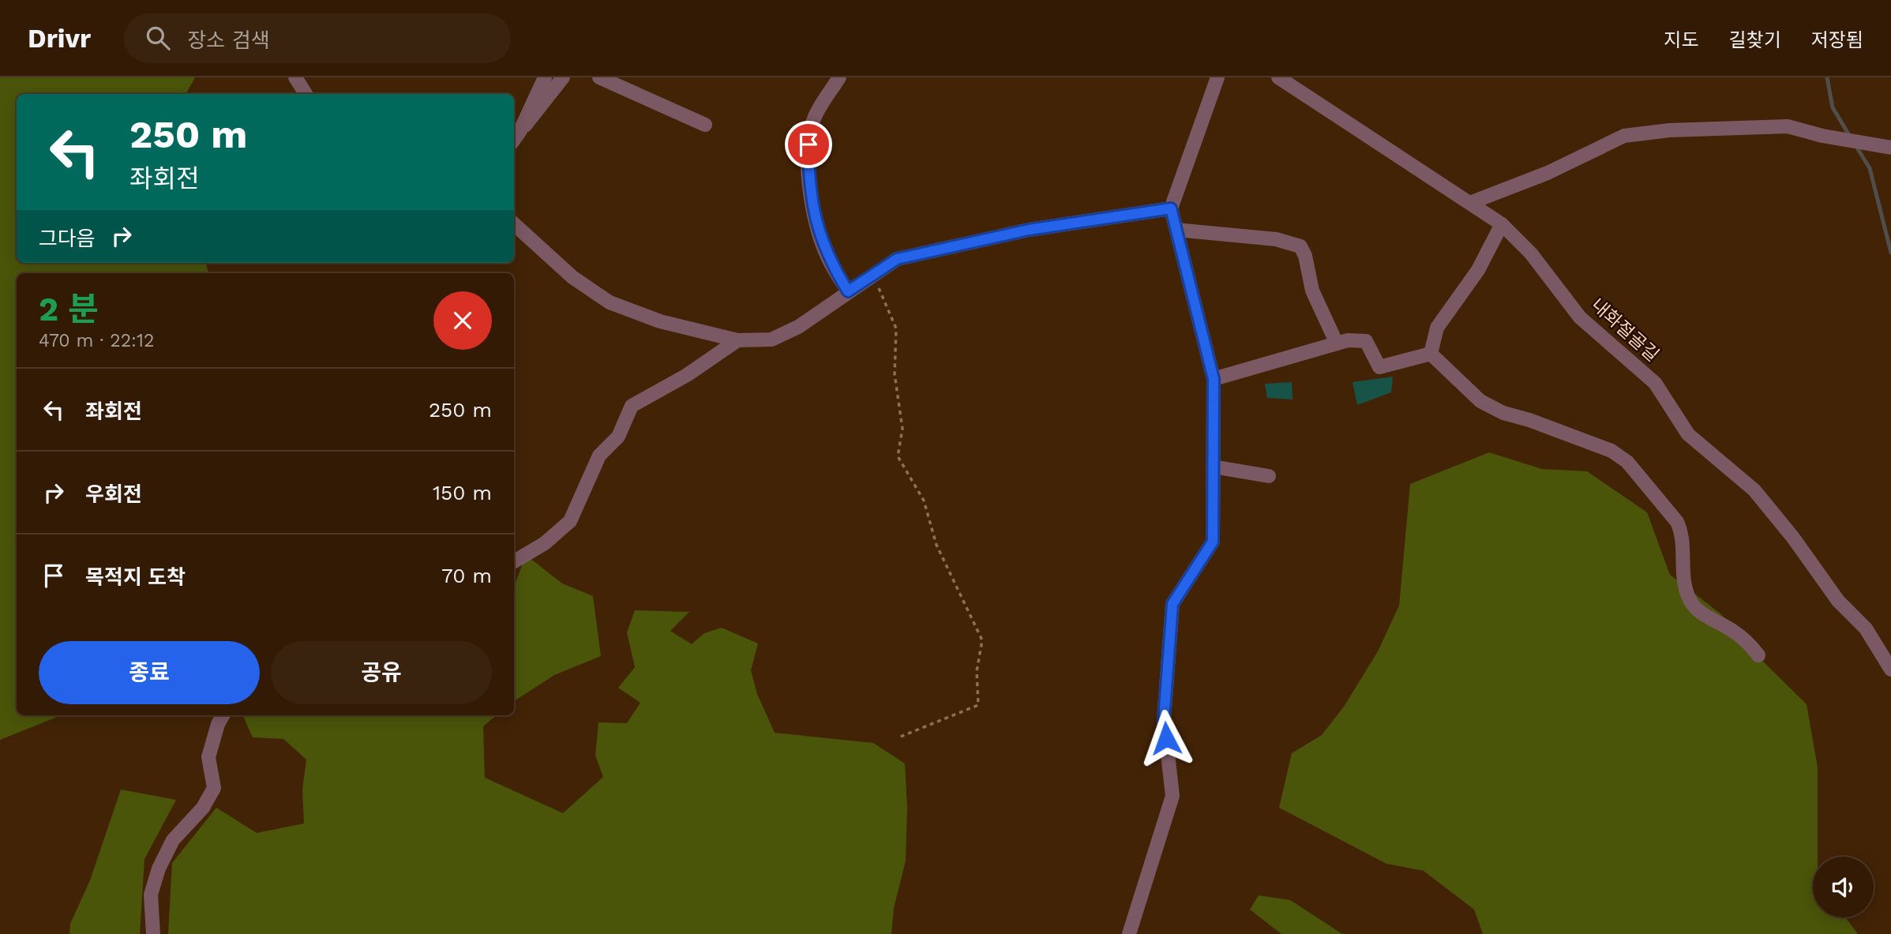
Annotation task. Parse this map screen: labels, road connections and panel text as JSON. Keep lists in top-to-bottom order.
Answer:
{
  "streets": {
    "street": ["내화절골길"]
  },
  "page": {
    "header": "Drivr",
    "search": "장소 검색",
    "nav": ["지도", "길찾기", "저장됨"],
    "turn": ["250 m", "좌회전"],
    "then": "그다음",
    "heading": ["2 분", "470 m · 22:12"],
    "list": [
      {
        "name": "좌회전",
        "value": "250 m"
      },
      {
        "name": "우회전",
        "value": "150 m"
      },
      {
        "name": "목적지 도착",
        "value": "70 m"
      }
    ],
    "buttons": ["종료", "공유"]
  }
}
